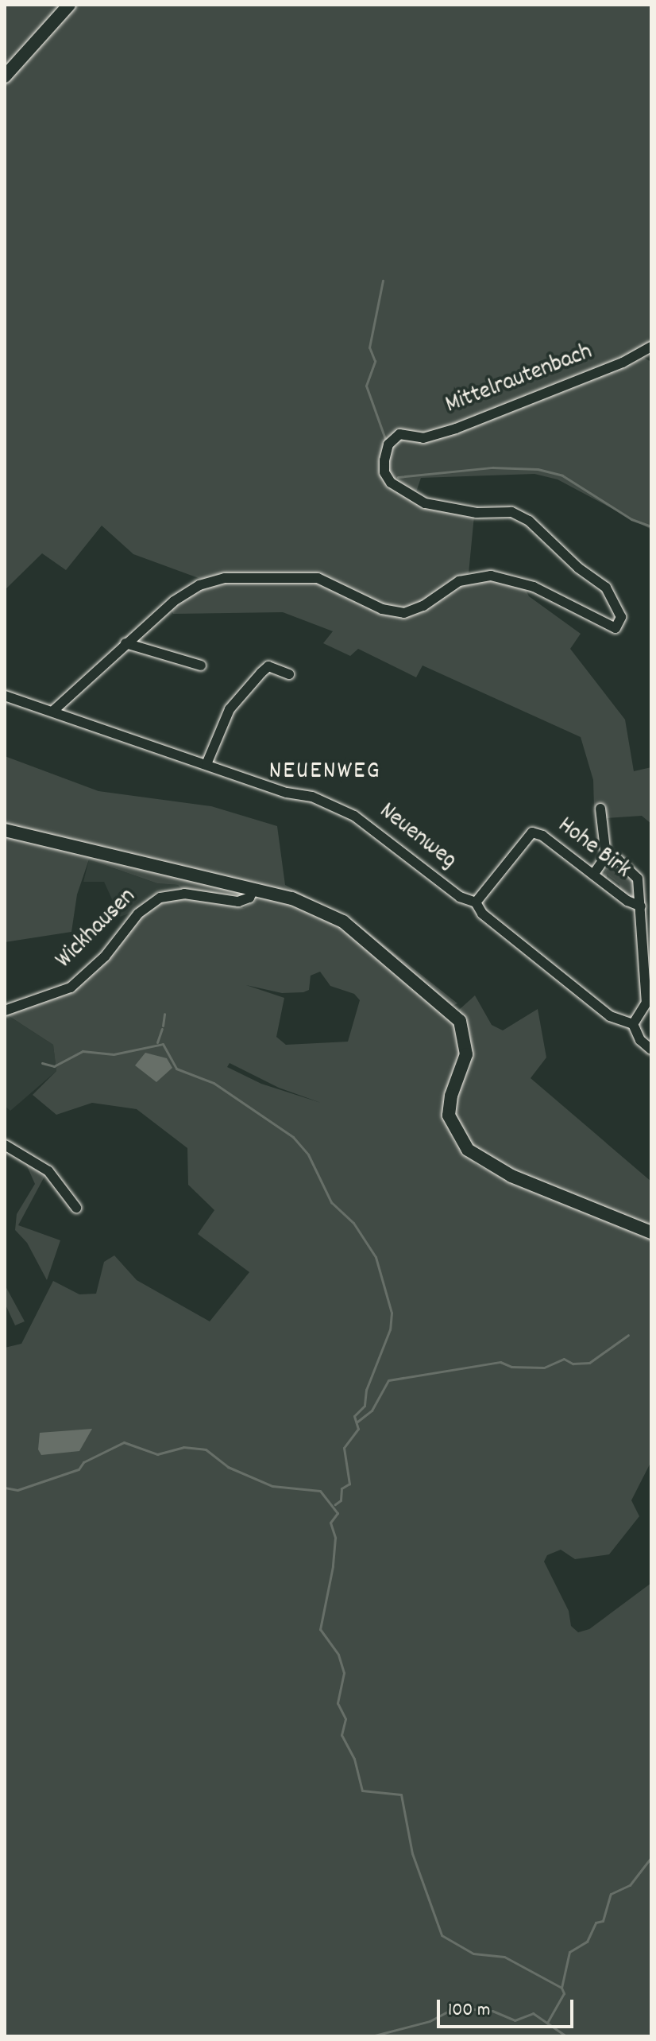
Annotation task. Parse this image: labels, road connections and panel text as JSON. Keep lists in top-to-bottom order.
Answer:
{
  "streets": {
    "street": [
      "Mittelrautenbach",
      "Neuenweg",
      "Hohe Birk",
      "Wickhausen"
    ]
  },
  "crossings": [
    ["Neuenweg", "Hohe Birk"]
  ],
  "districts": ["NEUENWEG"],
  "scale_bar": "100 m"
}
